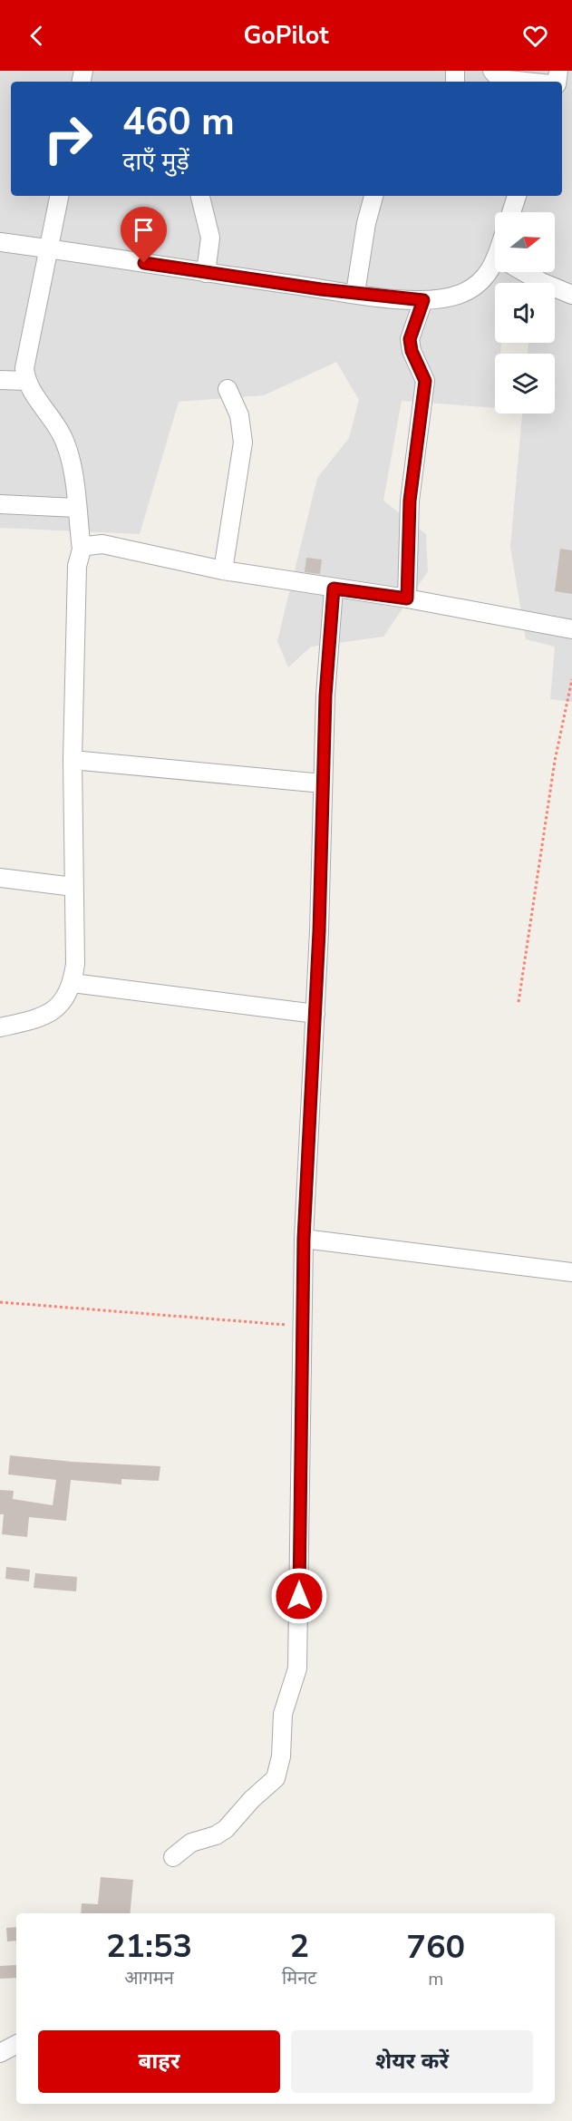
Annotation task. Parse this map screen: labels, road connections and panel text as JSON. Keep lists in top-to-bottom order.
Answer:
{
  "north": "right",
  "page": {
    "header": "GoPilot",
    "turn": ["460 m", "दाएँ मुड़ें"],
    "eta": [
      "21:53",
      "आगमन",
      "2",
      "मिनट",
      "760",
      "m"
    ],
    "buttons": ["बाहर", "शेयर करें"]
  }
}
